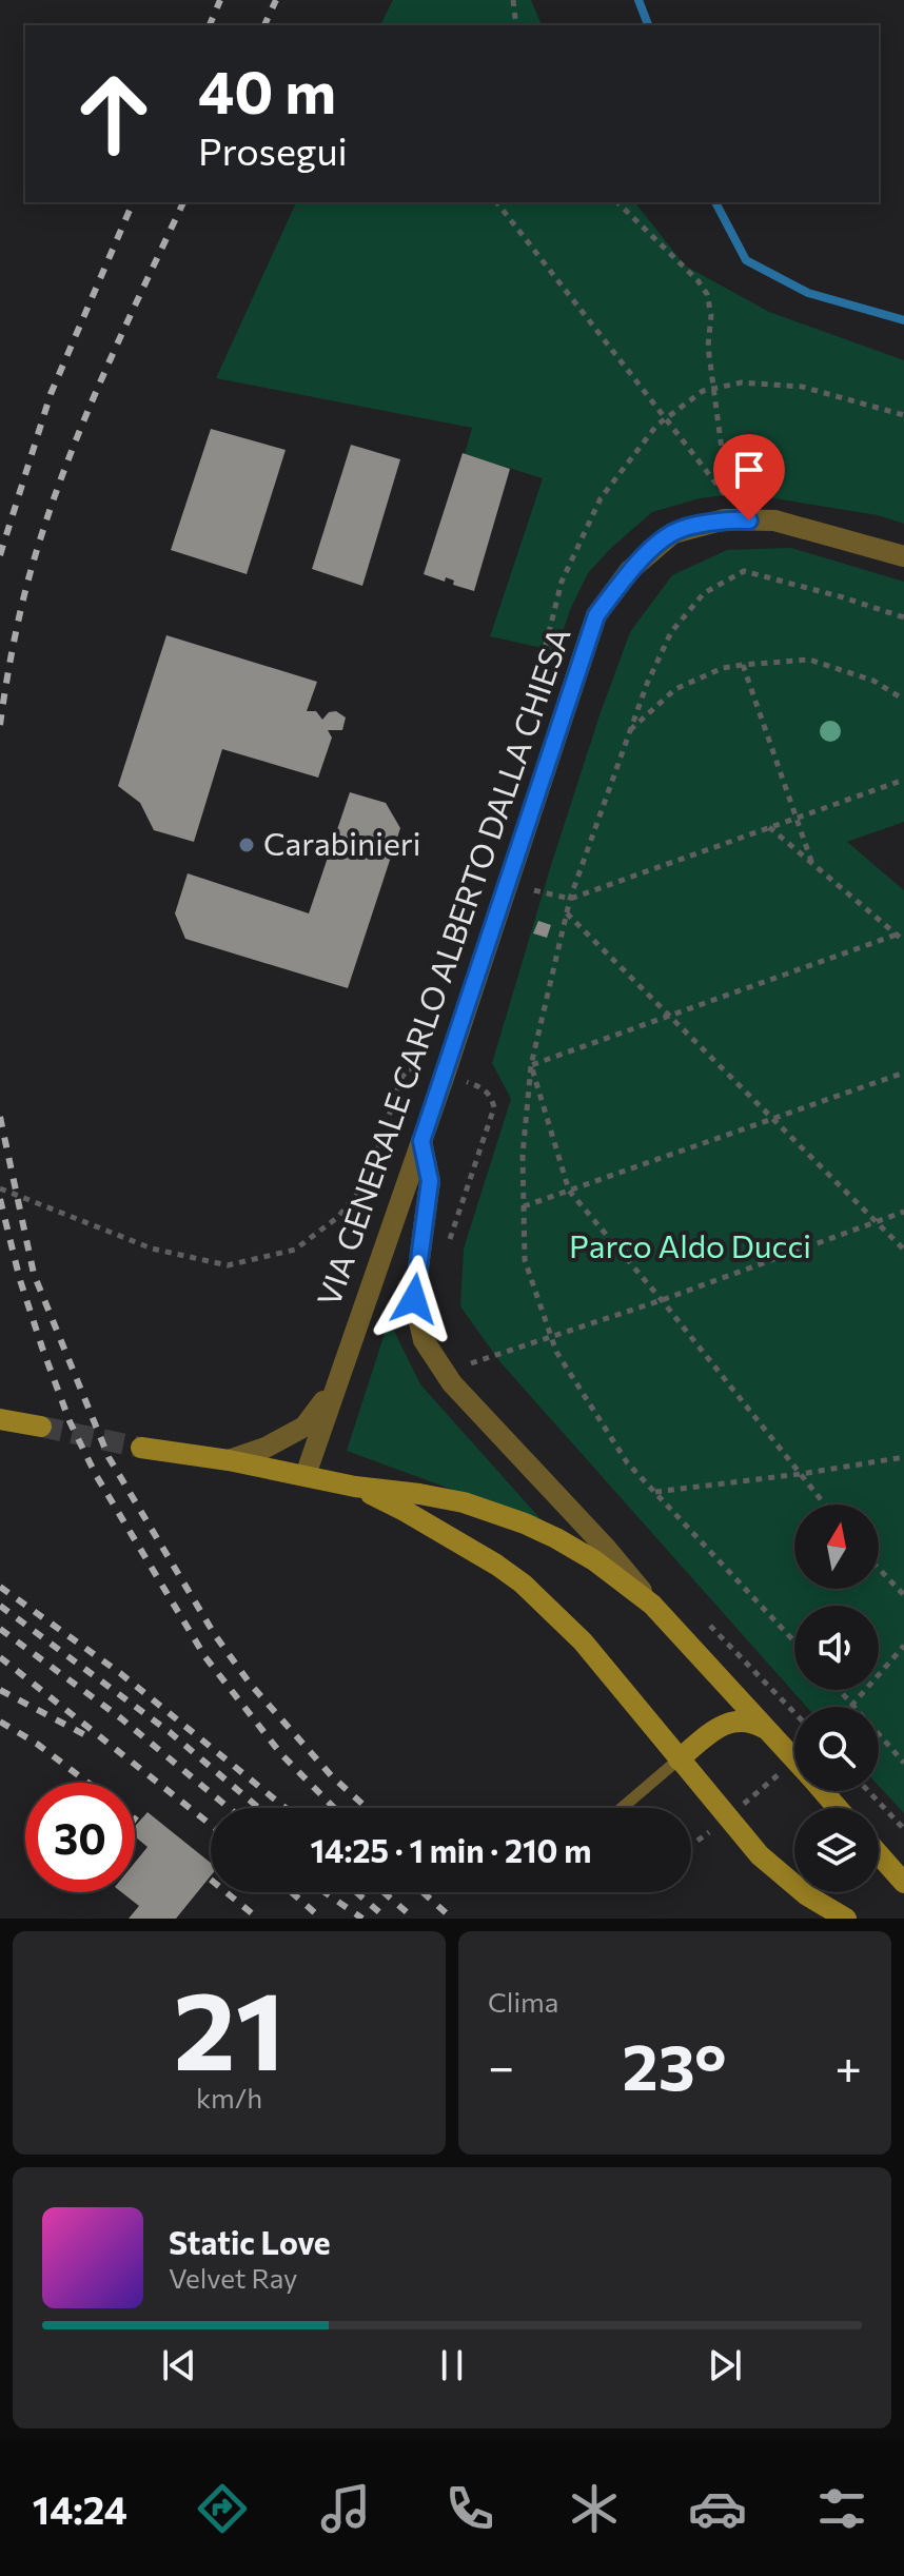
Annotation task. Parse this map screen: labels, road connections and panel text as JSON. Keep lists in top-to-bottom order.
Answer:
{
  "streets": {
    "street": ["VIA GENERALE CARLO ALBERTO DALLA CHIESA"]
  },
  "parks": ["Parco Aldo Ducci"],
  "places": ["Carabinieri"],
  "north": "top",
  "page": {
    "turn": ["40 m", "Prosegui"],
    "limit": "30",
    "trip": "14:25 · 1 min · 210 m",
    "tile": [
      ["21", "km/h"],
      "Clima"
    ],
    "heat": ["−", "23°", "+"],
    "song": ["Static Love", "Velvet Ray"],
    "tabs": "14:24"
  }
}
